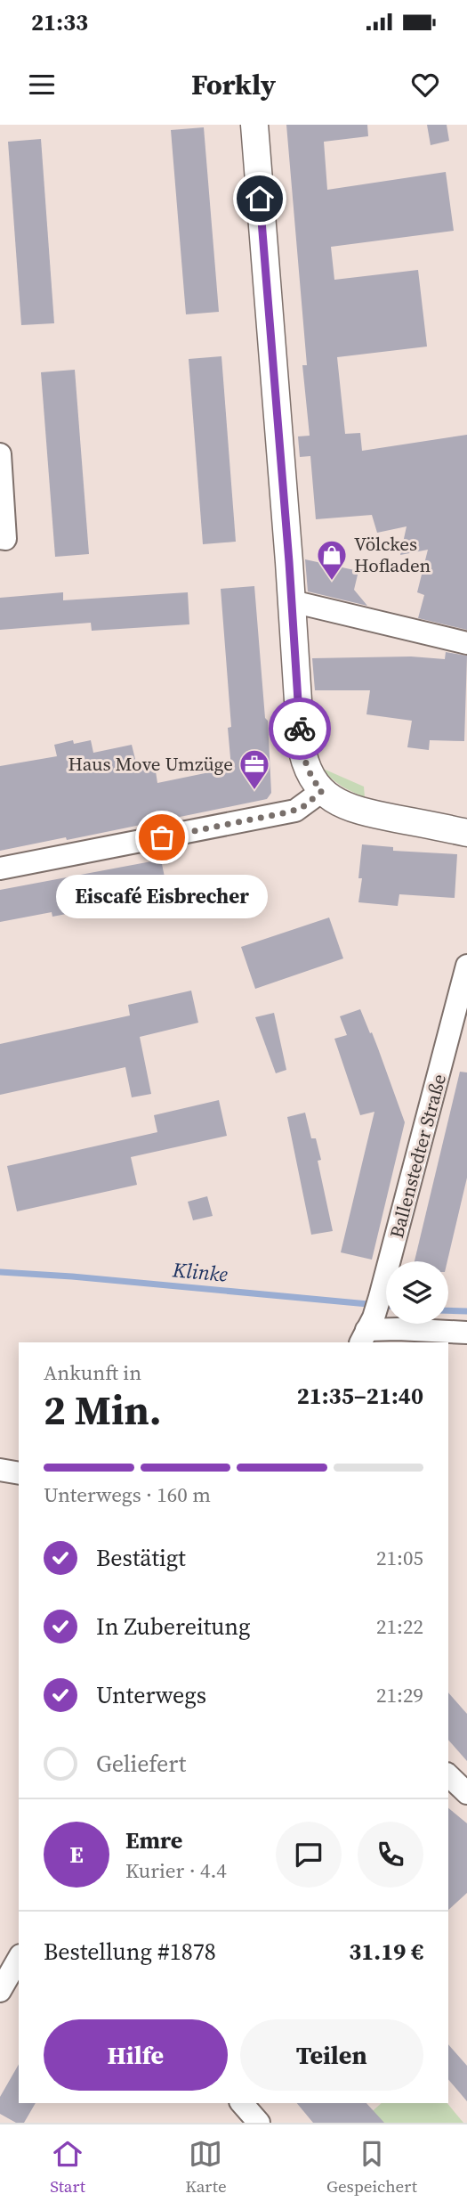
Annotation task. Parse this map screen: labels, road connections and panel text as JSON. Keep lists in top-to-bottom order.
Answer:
{
  "streets": {
    "street": ["Ballenstedter Straße"]
  },
  "water": ["Klinke"],
  "places": {
    "shop": ["Völckes Hofladen"],
    "office": ["Haus Move Umzüge"],
    "other": ["Eiscafé Eisbrecher"]
  },
  "page": {
    "status": "21:33",
    "header": "Forkly",
    "bubble": "Eiscafé Eisbrecher",
    "heading": ["2 Min.", "Ankunft in", "21:35–21:40"],
    "panel": [
      "Emre",
      "Kurier · 4.4",
      "Bestellung #1878",
      "31.19 €"
    ],
    "bar": "Unterwegs · 160 m",
    "list": [
      ["Bestätigt", "21:05"],
      ["In Zubereitung", "21:22"],
      ["Unterwegs", "21:29"],
      "Geliefert"
    ],
    "round": "E",
    "buttons": ["Hilfe", "Teilen"],
    "tabs": ["Start", "Karte", "Gespeichert"]
  }
}
